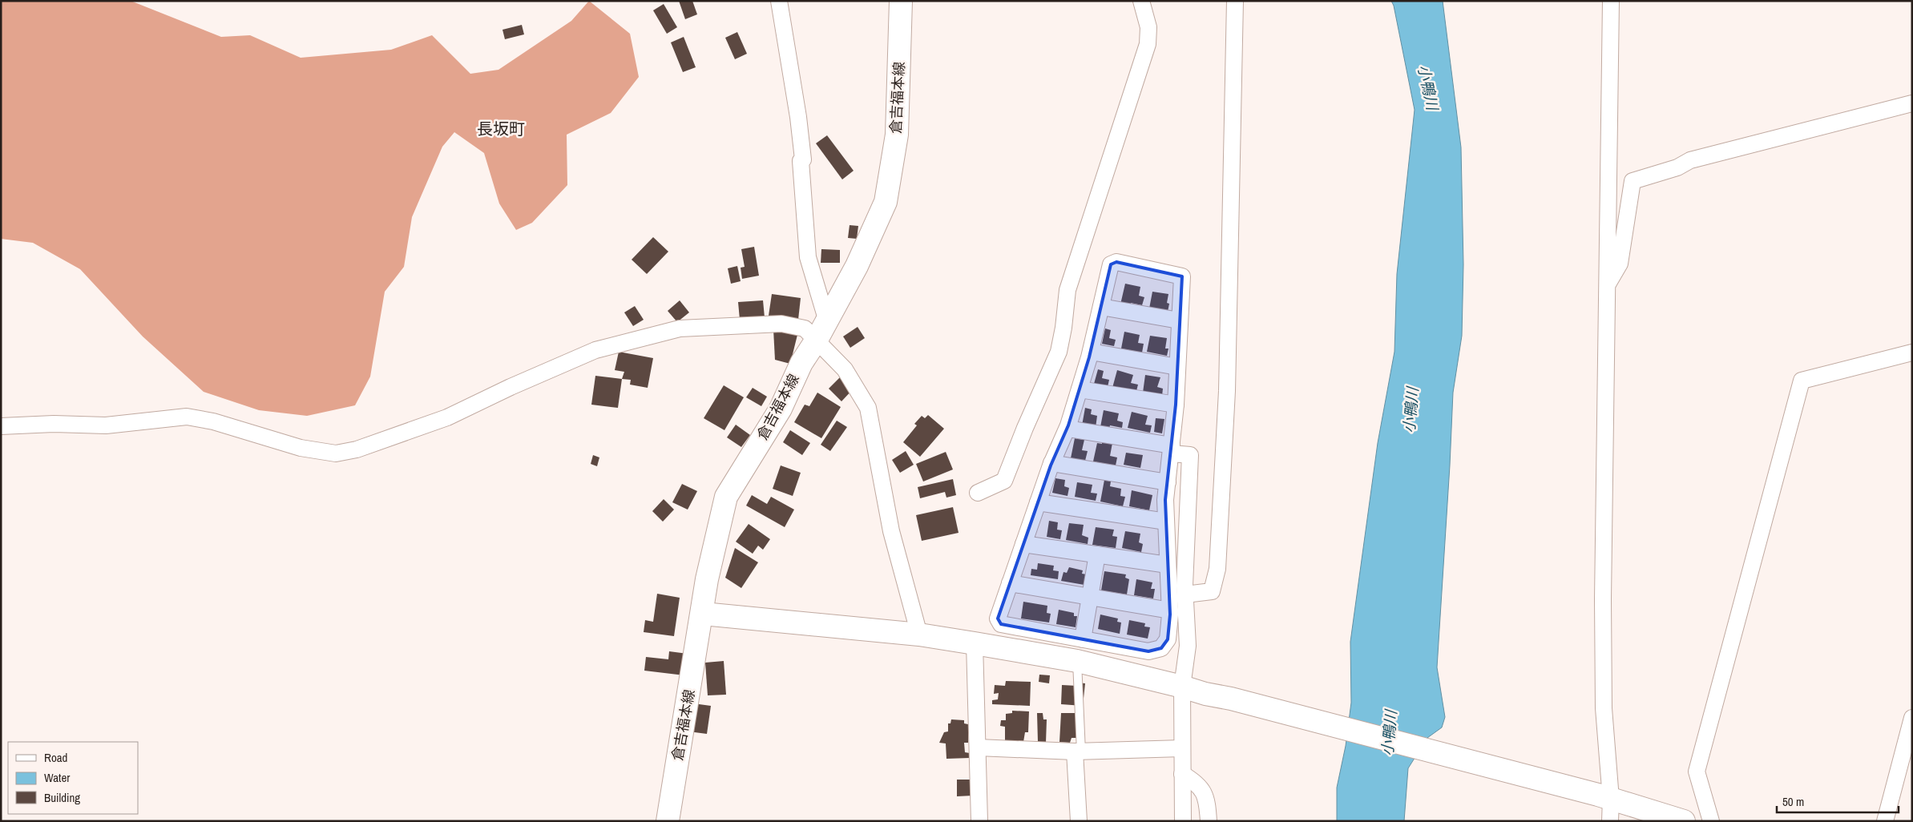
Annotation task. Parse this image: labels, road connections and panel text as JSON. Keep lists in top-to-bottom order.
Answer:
{
  "streets": {
    "street": ["倉吉福本線"]
  },
  "districts": ["長坂町"],
  "water": ["小鴨川"],
  "legend": ["Road", "Water", "Building"],
  "scale_bar": "50 m"
}
